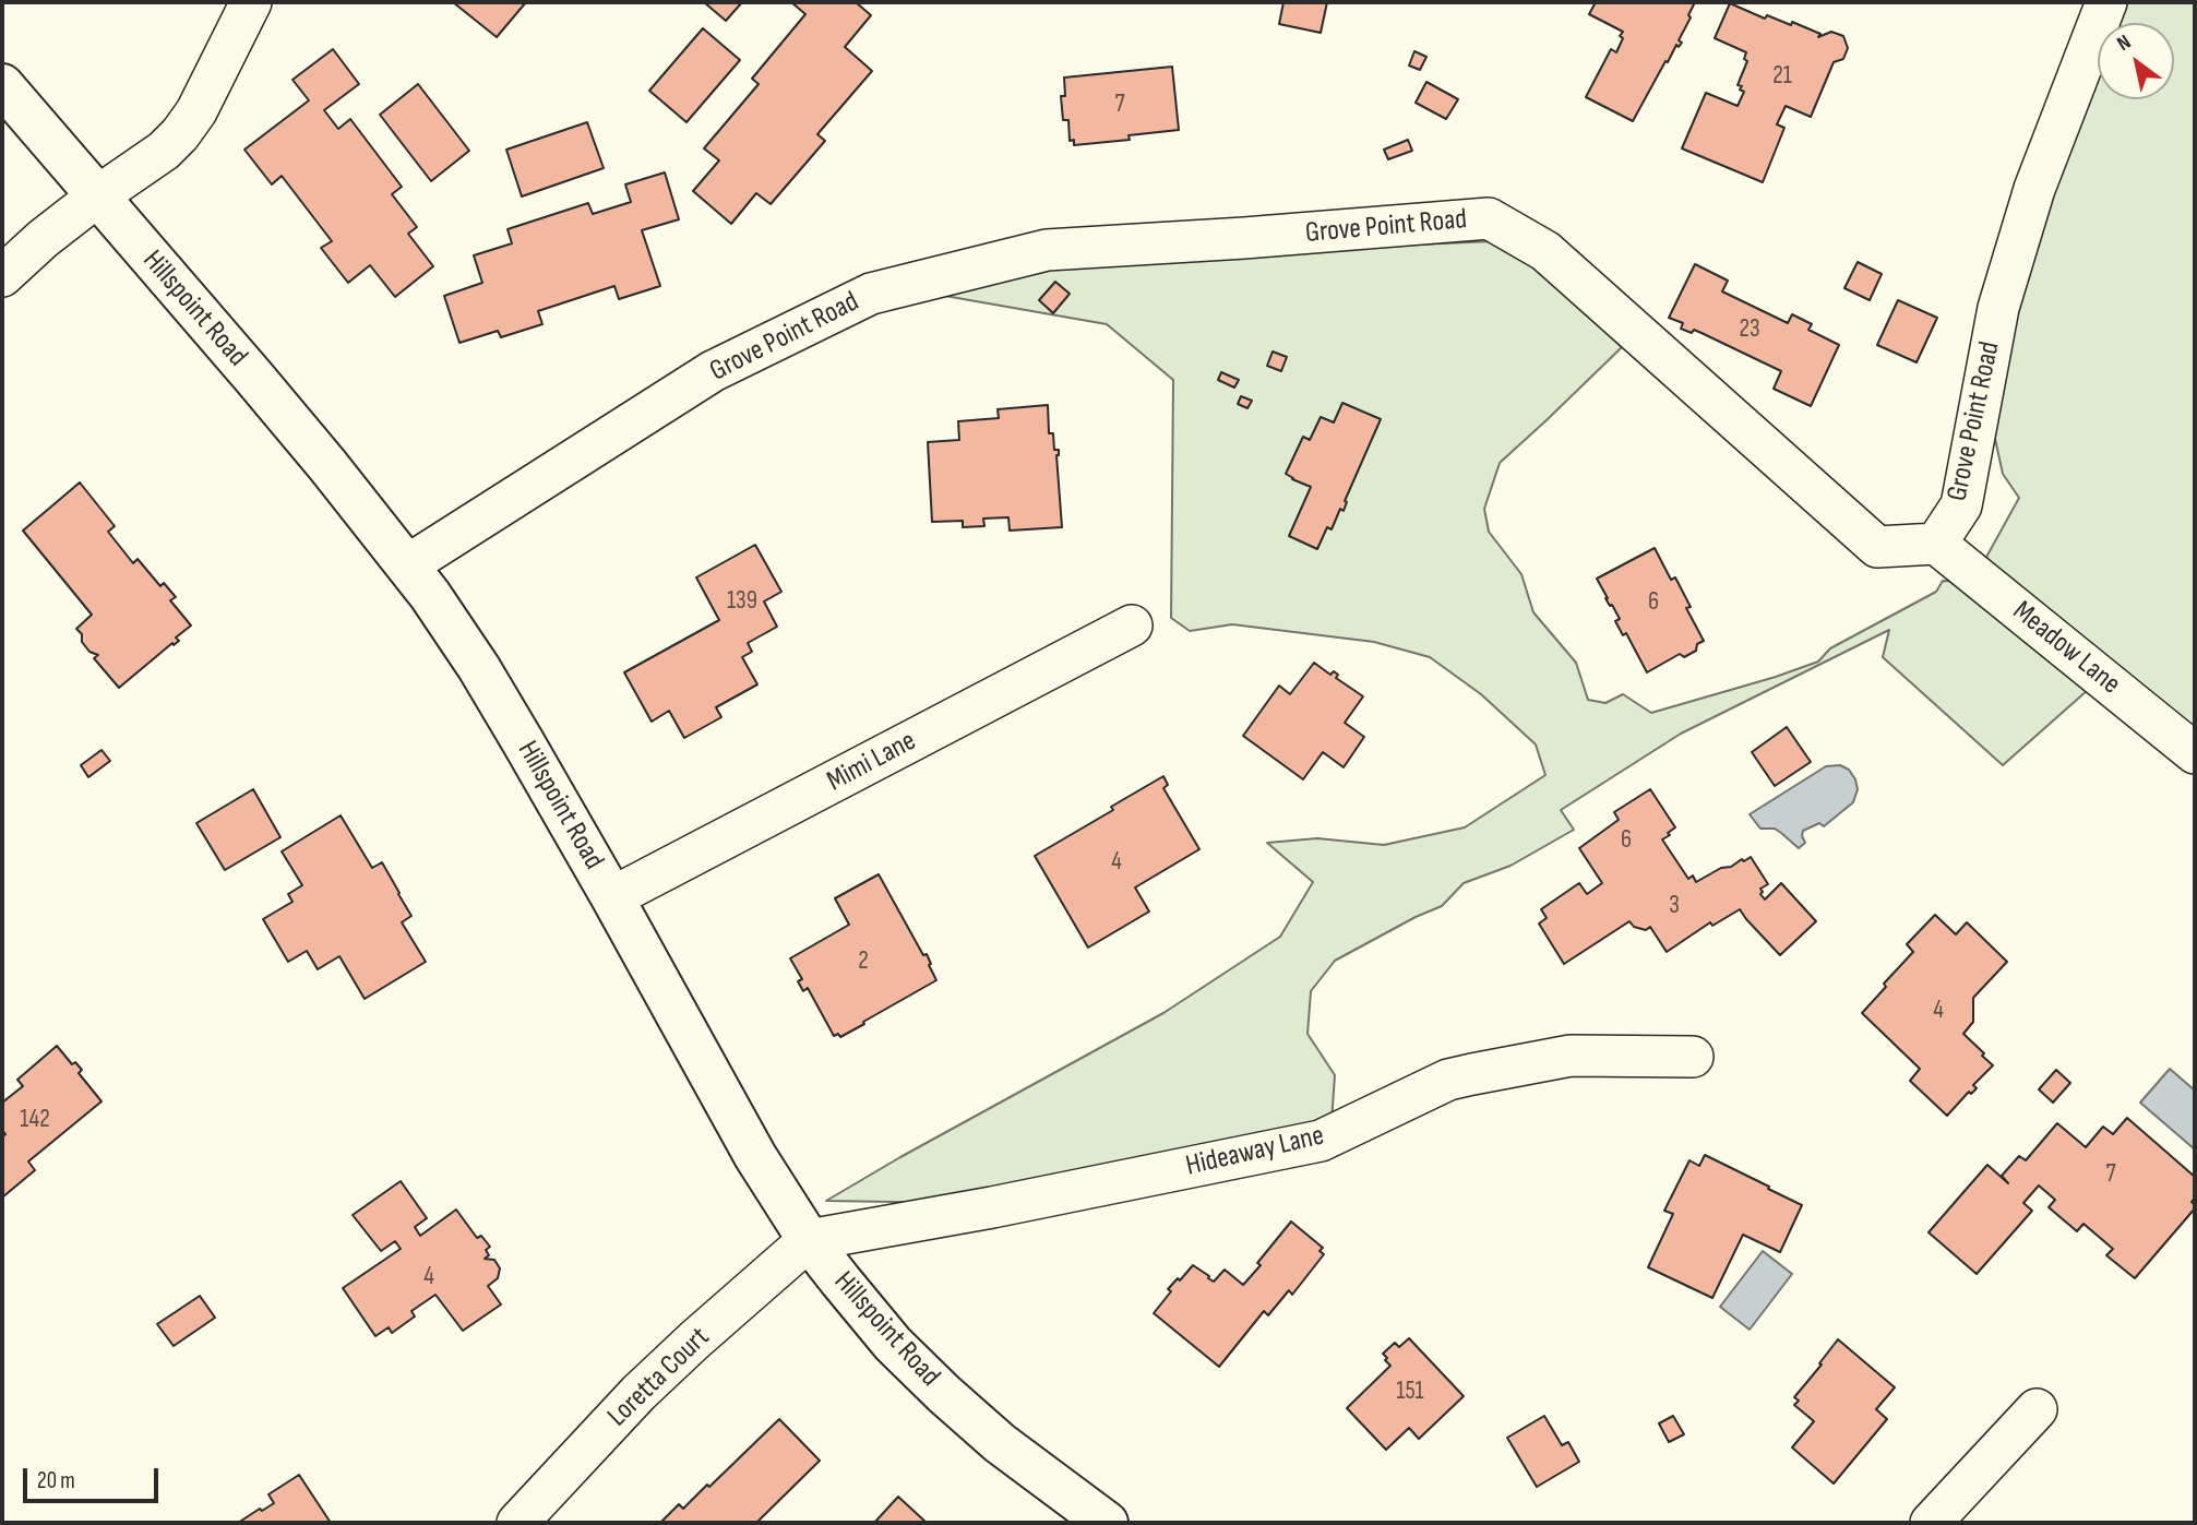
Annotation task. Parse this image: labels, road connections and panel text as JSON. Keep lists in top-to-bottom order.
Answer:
{
  "streets": {
    "street": [
      "Grove Point Road",
      "Hillspoint Road",
      "Meadow Lane",
      "Mimi Lane",
      "Hideaway Lane",
      "Loretta Court"
    ]
  },
  "crossings": [
    ["Grove Point Road", "Hillspoint Road"],
    ["Grove Point Road", "Meadow Lane"],
    ["Hillspoint Road", "Mimi Lane"],
    ["Hillspoint Road", "Hideaway Lane"],
    ["Hillspoint Road", "Loretta Court"],
    ["Hideaway Lane", "Loretta Court"]
  ],
  "house_numbers": [
    "21",
    "7",
    "23",
    "139",
    "6",
    "6",
    "4",
    "3",
    "2",
    "4",
    "142",
    "7",
    "4",
    "151"
  ],
  "scale_bar": "20 m",
  "north": "top left"
}
